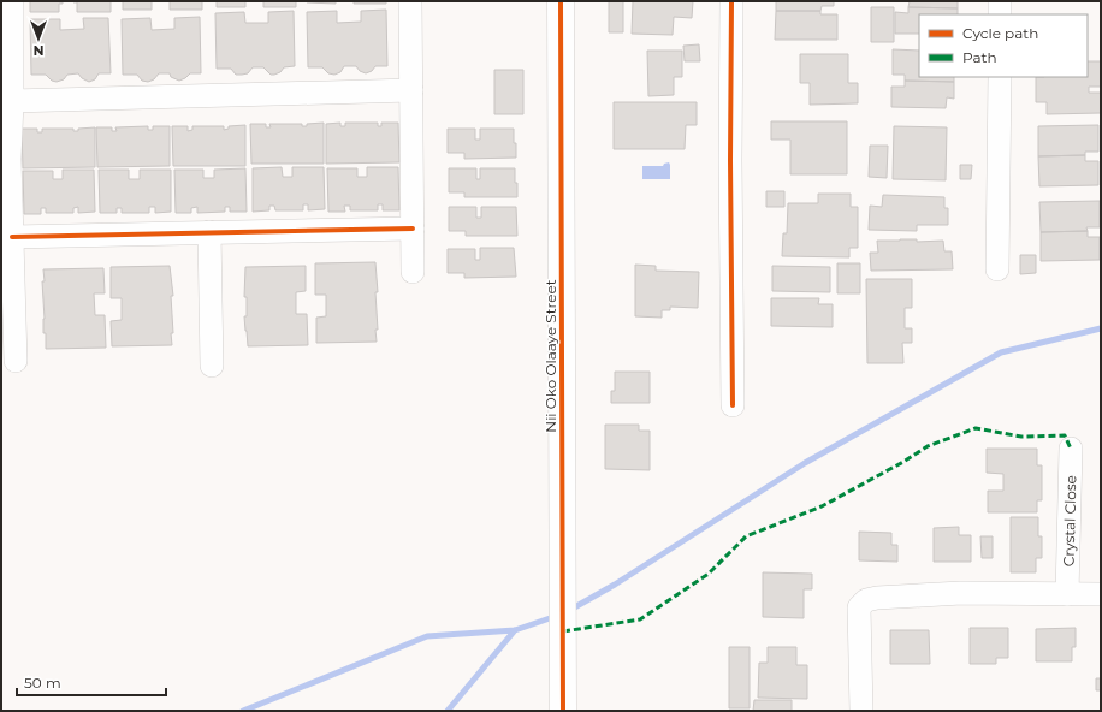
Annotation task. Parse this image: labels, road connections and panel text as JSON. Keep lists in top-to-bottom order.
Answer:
{
  "streets": {
    "street": ["Nii Oko Olaaye Street", "Crystal Close"]
  },
  "legend": ["Cycle path", "Path"],
  "scale_bar": "50 m",
  "north": "bottom"
}
